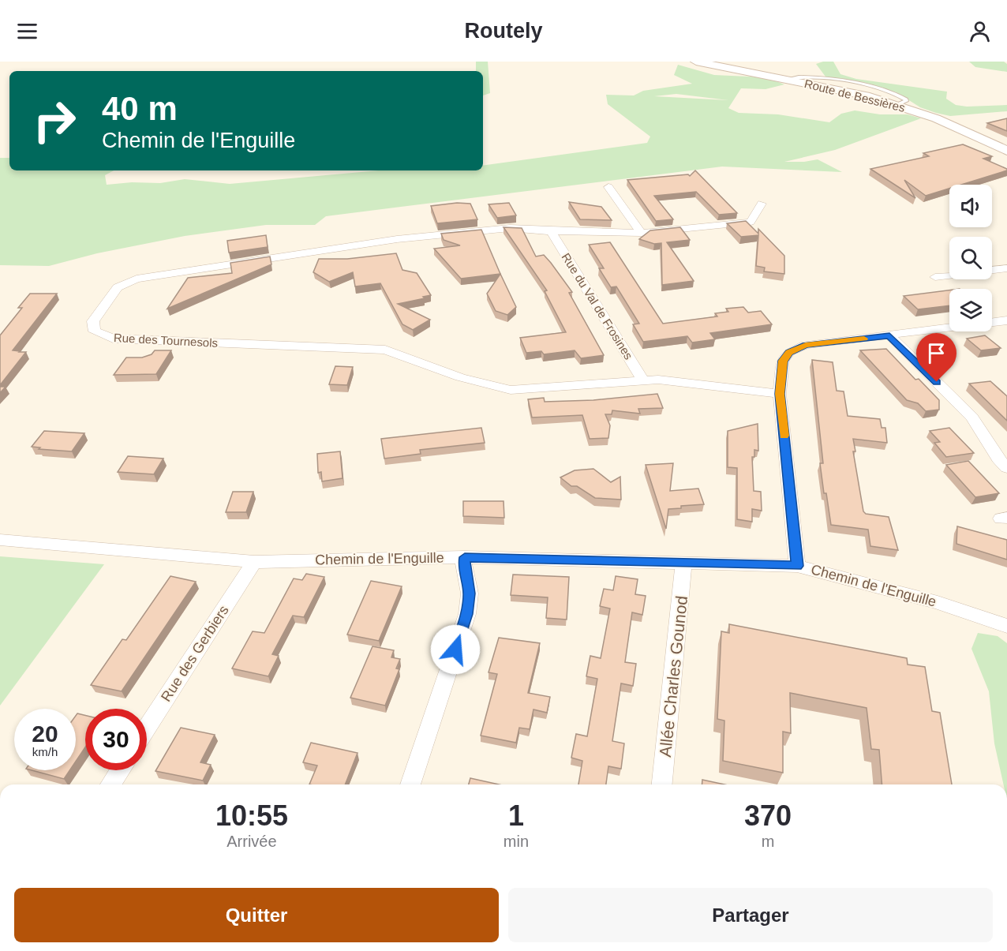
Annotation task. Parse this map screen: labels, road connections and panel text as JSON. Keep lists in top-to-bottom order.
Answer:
{
  "streets": {
    "main road": ["Route de Bessières"],
    "street": [
      "Rue du Val de Frosines",
      "Rue des Tournesols",
      "Chemin de l'Enguille",
      "Rue des Gerbiers",
      "Allée Charles Gounod"
    ]
  },
  "crossings": [
    ["Rue du Val de Frosines", "Rue des Tournesols"],
    ["Chemin de l'Enguille", "Rue des Gerbiers"],
    ["Chemin de l'Enguille", "Allée Charles Gounod"]
  ],
  "page": {
    "header": "Routely",
    "turn": ["40 m", "Chemin de l'Enguille"],
    "speed": "20 km/h",
    "limit": "30",
    "eta": [
      "10:55",
      "Arrivée",
      "1",
      "min",
      "370",
      "m"
    ],
    "buttons": ["Quitter", "Partager"]
  }
}
